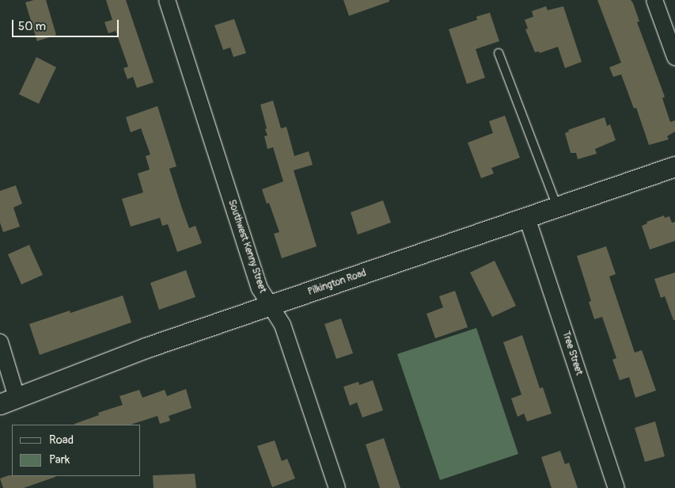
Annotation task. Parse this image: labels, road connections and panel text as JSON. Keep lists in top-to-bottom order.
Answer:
{
  "streets": {
    "street": ["Southwest Kenny Street", "Pilkington Road", "Tree Street"]
  },
  "crossings": [
    ["Southwest Kenny Street", "Pilkington Road"],
    ["Pilkington Road", "Tree Street"]
  ],
  "legend": ["Road", "Park"],
  "scale_bar": "50 m"
}
